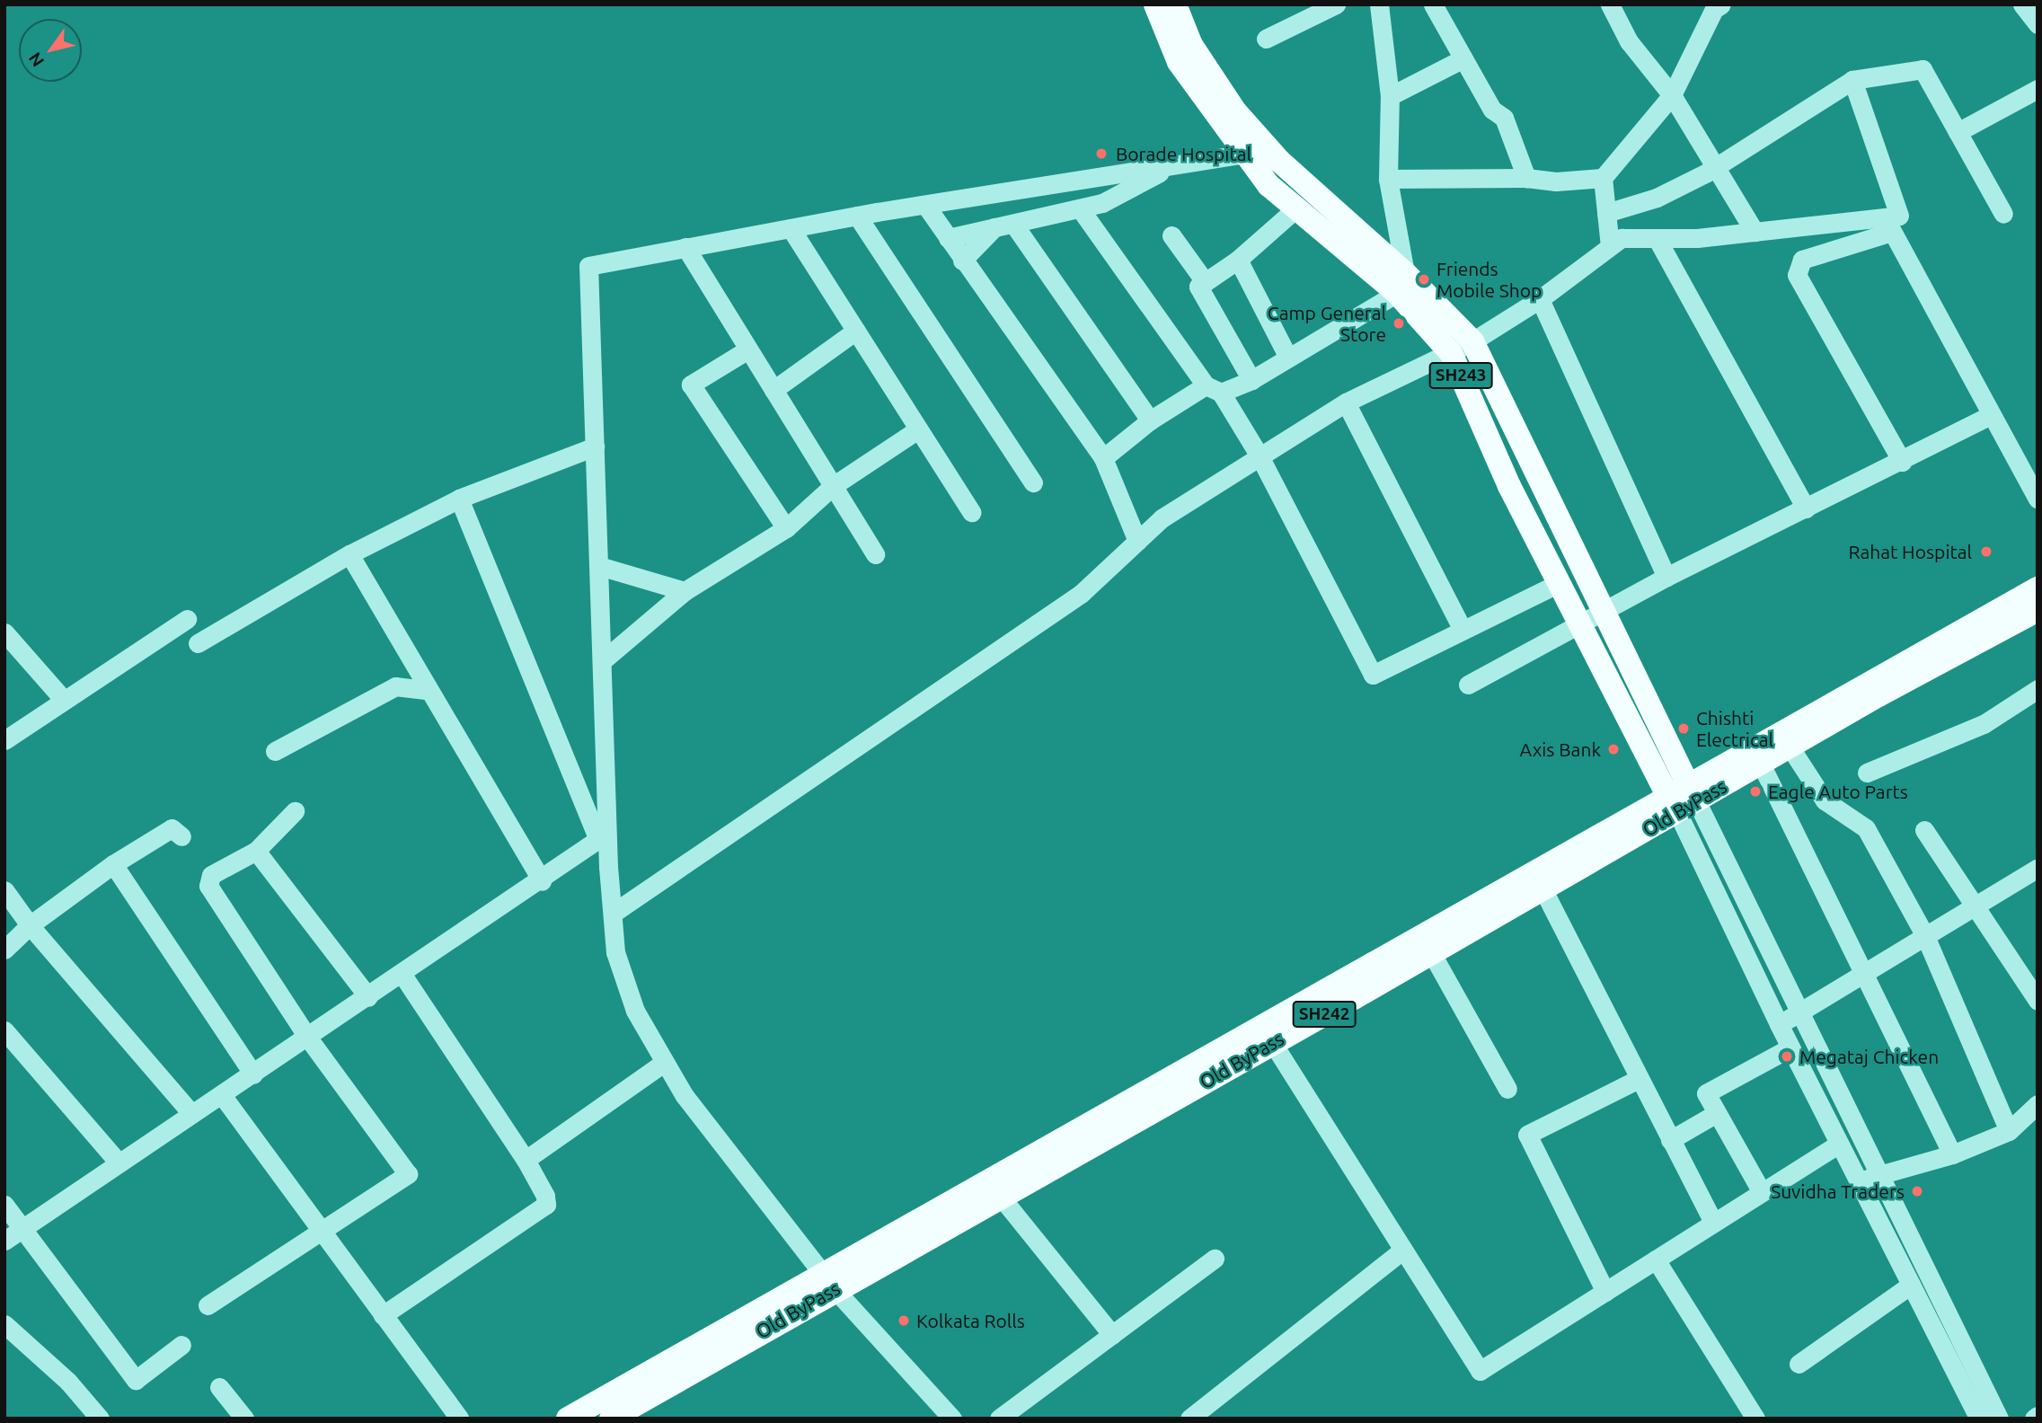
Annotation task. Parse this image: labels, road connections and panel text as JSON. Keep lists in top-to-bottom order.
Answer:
{
  "streets": {
    "main road": ["SH243", "Old ByPass", "SH242"]
  },
  "crossings": [
    ["SH243", "Old ByPass"]
  ],
  "places": [
    "Borade Hospital",
    "Friends Mobile Shop",
    "Camp General Store",
    "Rahat Hospital",
    "Chishti Electrical",
    "Axis Bank",
    "Eagle Auto Parts",
    "Megataj Chicken",
    "Suvidha Traders",
    "Kolkata Rolls"
  ],
  "north": "bottom left"
}
